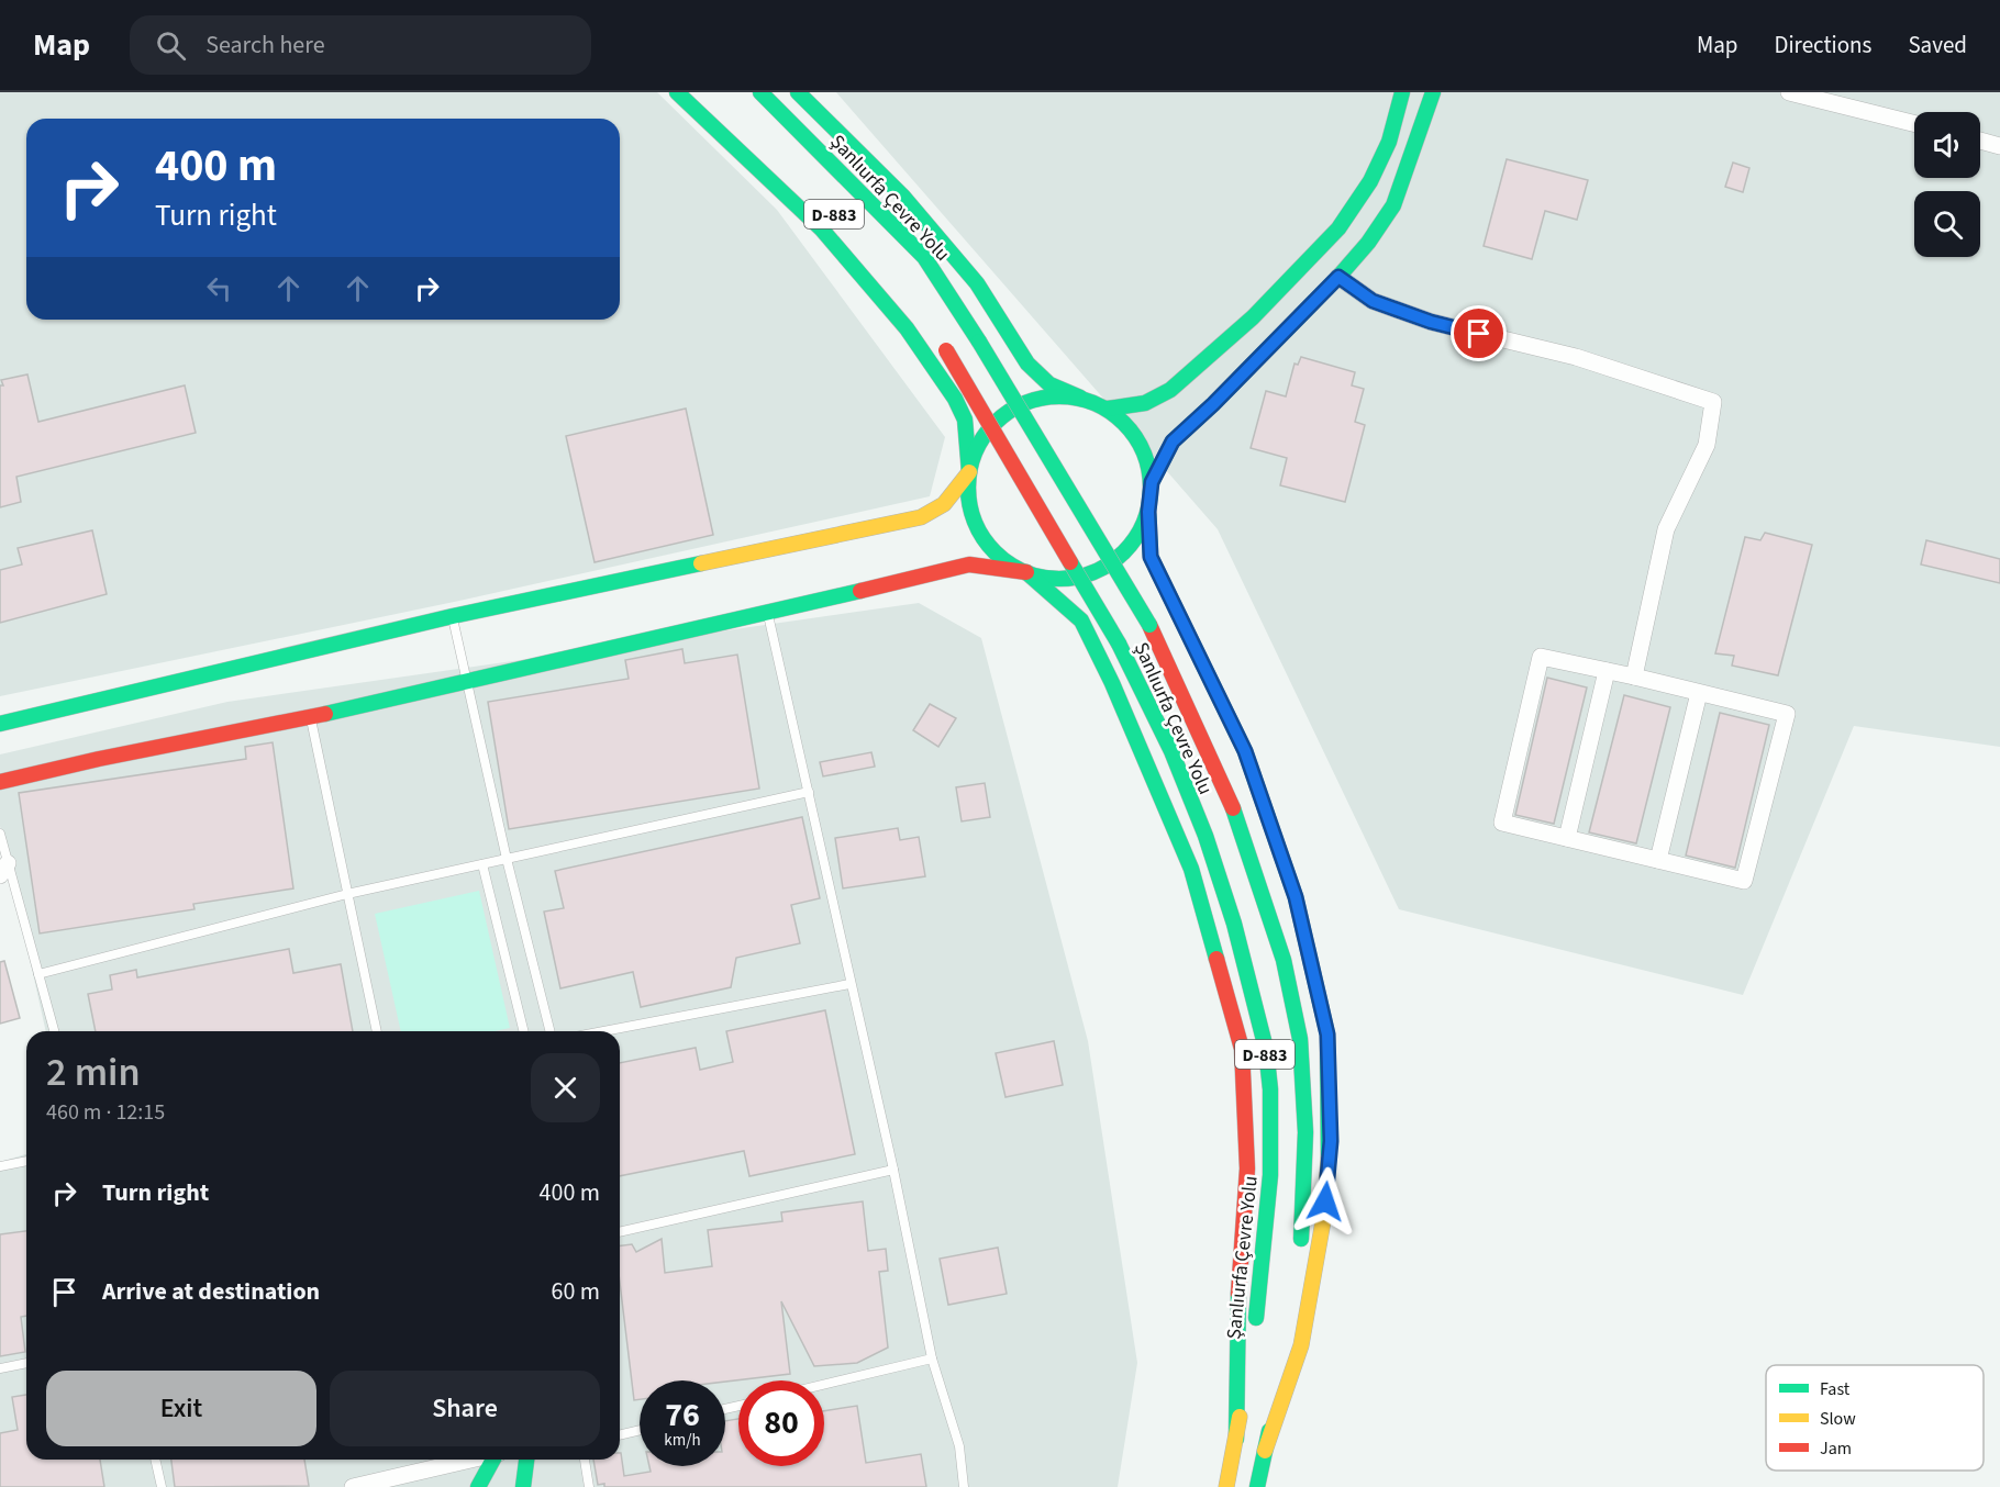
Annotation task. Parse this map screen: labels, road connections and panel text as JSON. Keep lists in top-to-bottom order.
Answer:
{
  "streets": {
    "main road": ["Şanlıurfa Çevre Yolu", "D-883"]
  },
  "legend": ["Fast", "Slow", "Jam"],
  "page": {
    "header": "Map",
    "search": "Search here",
    "nav": ["Map", "Directions", "Saved"],
    "turn": ["400 m", "Turn right"],
    "heading": ["2 min", "460 m · 12:15"],
    "list": [
      {
        "name": "Turn right",
        "value": "400 m"
      },
      {
        "name": "Arrive at destination",
        "value": "60 m"
      }
    ],
    "buttons": ["Exit", "Share"],
    "speed": "76 km/h",
    "limit": "80"
  }
}
